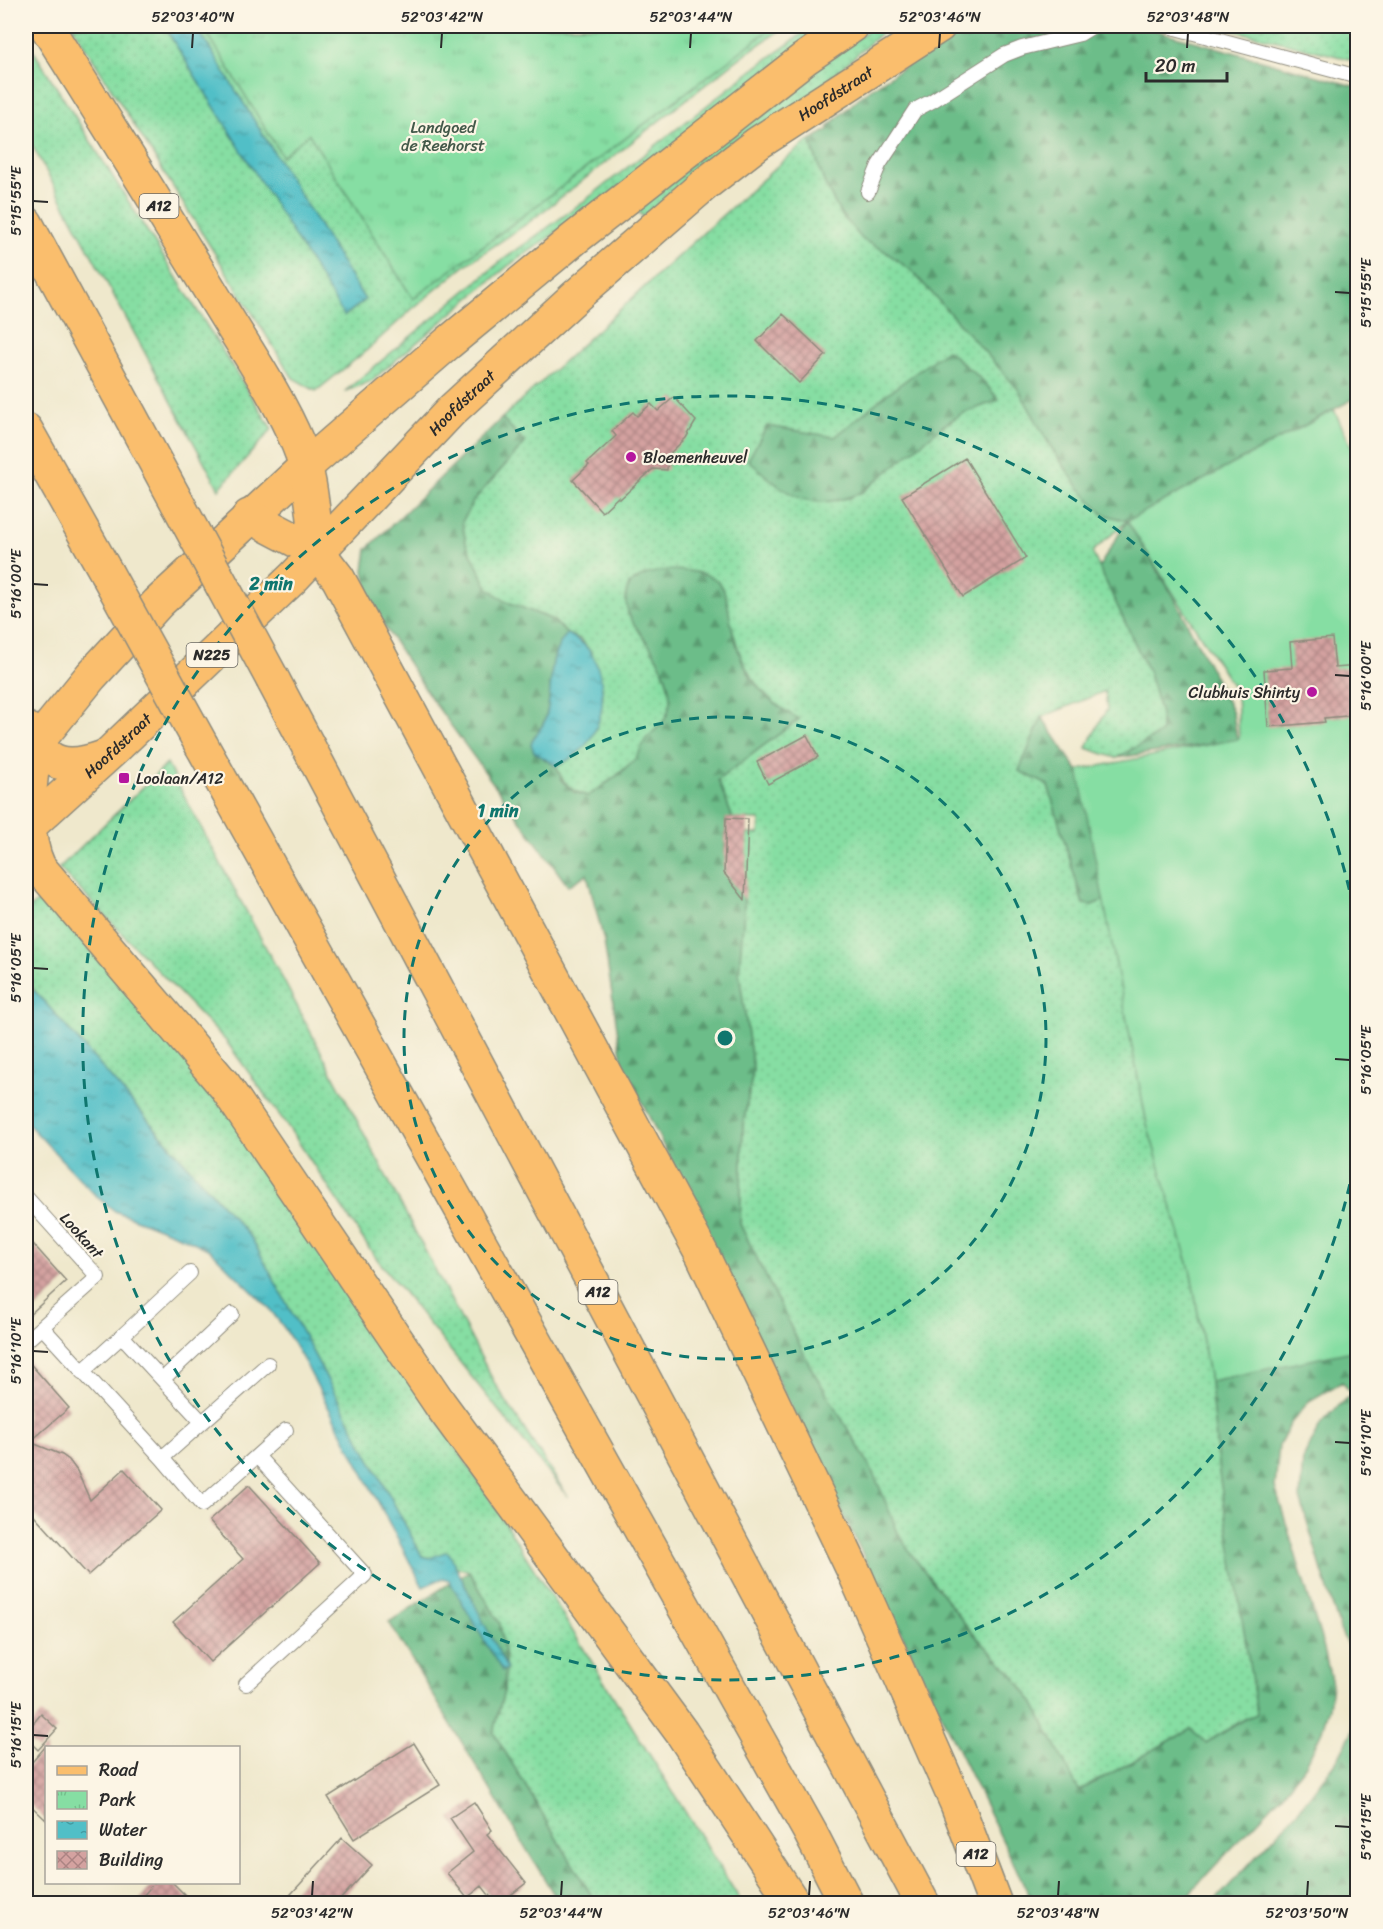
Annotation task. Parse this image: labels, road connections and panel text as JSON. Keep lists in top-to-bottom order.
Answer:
{
  "streets": {
    "main road": ["Hoofdstraat", "A12", "N225"],
    "lane": ["Lookant"]
  },
  "crossings": [
    ["Hoofdstraat", "A12"]
  ],
  "parks": ["Landgoed de Reehorst"],
  "places": {
    "other": ["Bloemenheuvel", "Clubhuis Shinty"],
    "transit": ["Loolaan/A12"]
  },
  "legend": [
    "Road",
    "Park",
    "Water",
    "Building"
  ],
  "scale_bar": "20 m",
  "coordinates": [
    "52°03'40\"N",
    "52°03'42\"N",
    "52°03'44\"N",
    "52°03'46\"N",
    "52°03'48\"N",
    "5°15'55\"E",
    "5°16'00\"E",
    "5°16'05\"E",
    "5°16'10\"E",
    "5°16'15\"E",
    "52°03'50\"N"
  ],
  "rings": ["2 min", "1 min"]
}
